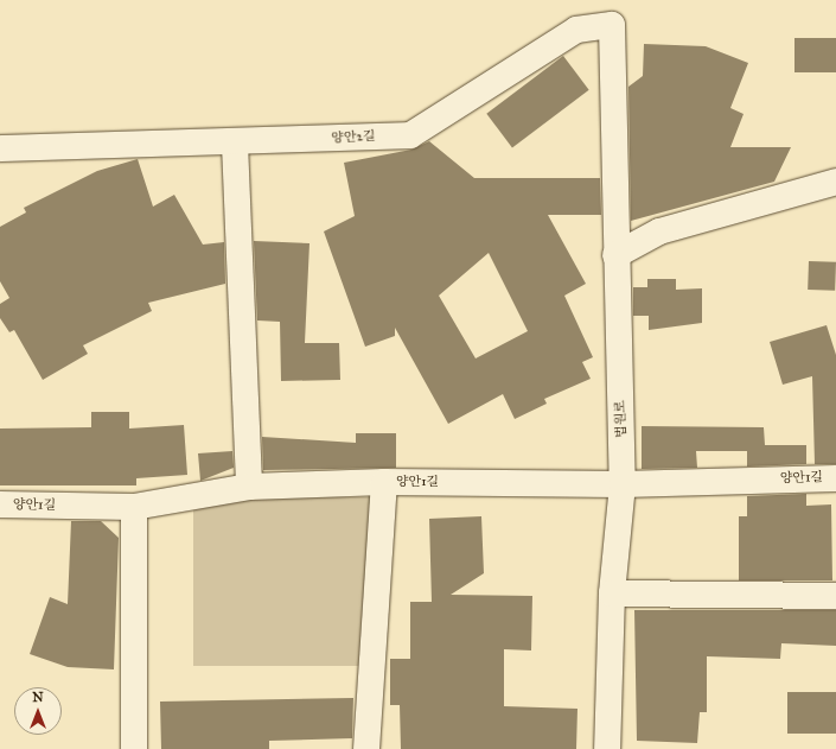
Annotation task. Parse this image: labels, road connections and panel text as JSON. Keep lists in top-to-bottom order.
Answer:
{
  "streets": {
    "street": ["양안2길", "법원로", "양안1길"]
  },
  "crossings": [
    ["양안2길", "법원로"],
    ["법원로", "양안1길"]
  ],
  "north": "top"
}
